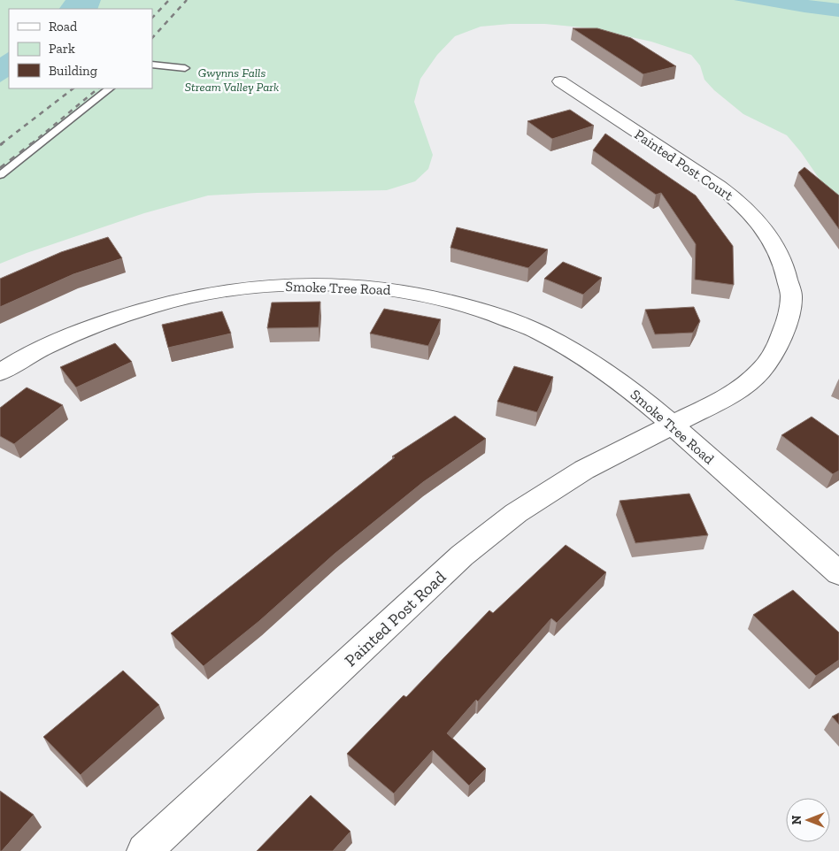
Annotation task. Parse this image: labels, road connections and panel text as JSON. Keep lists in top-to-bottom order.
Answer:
{
  "streets": {
    "street": ["Painted Post Court", "Smoke Tree Road", "Painted Post Road"]
  },
  "crossings": [
    ["Painted Post Court", "Smoke Tree Road"],
    ["Painted Post Court", "Painted Post Road"],
    ["Smoke Tree Road", "Painted Post Road"]
  ],
  "parks": ["Gwynns Falls Stream Valley Park"],
  "legend": ["Road", "Park", "Building"],
  "north": "left"
}
